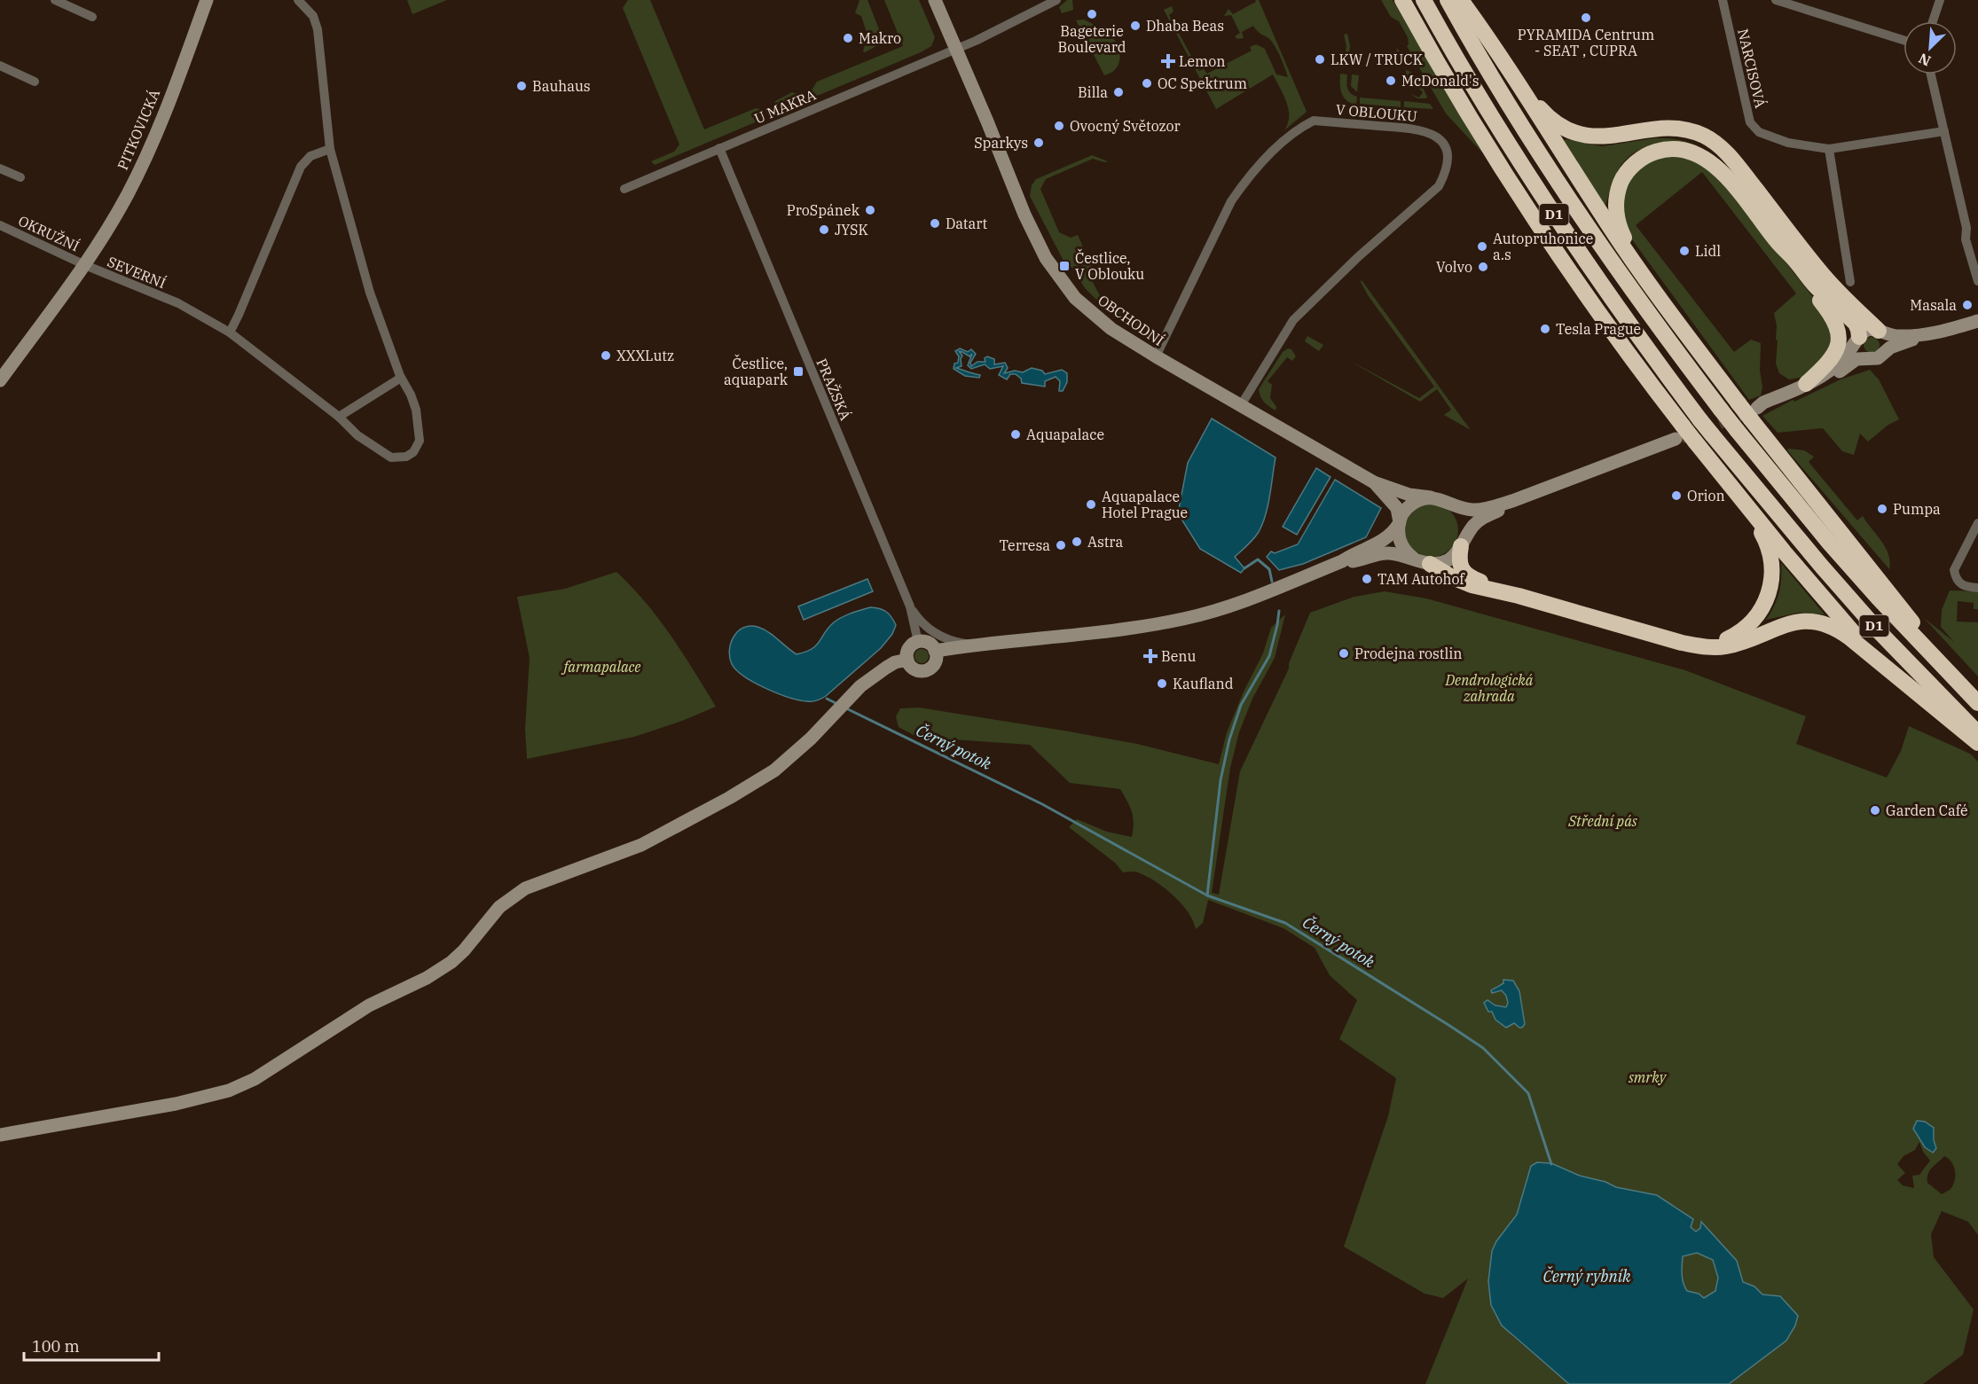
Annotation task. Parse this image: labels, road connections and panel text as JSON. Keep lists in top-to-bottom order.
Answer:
{
  "streets": {
    "highway": ["D1"],
    "street": [
      "NARCISOVÁ",
      "U MAKRA",
      "V OBLOUKU",
      "PITKOVICKÁ",
      "OKRUŽNÍ",
      "SEVERNÍ",
      "OBCHODNÍ",
      "PRAŽSKÁ"
    ]
  },
  "crossings": [
    ["U MAKRA", "OBCHODNÍ"],
    ["U MAKRA", "PRAŽSKÁ"],
    ["V OBLOUKU", "OBCHODNÍ"],
    ["PITKOVICKÁ", "OKRUŽNÍ"],
    ["PITKOVICKÁ", "SEVERNÍ"],
    ["OKRUŽNÍ", "SEVERNÍ"]
  ],
  "water": ["Černý potok", "Černý rybník"],
  "parks": [
    "farmapalace",
    "Dendrologická zahrada",
    "Střední pás",
    "smrky"
  ],
  "places": {
    "other": [
      "Bageterie Boulevard",
      "PYRAMIDA Centrum - SEAT , CUPRA",
      "Dhaba Beas",
      "Makro",
      "LKW / TRUCK",
      "McDonald's",
      "OC Spektrum",
      "Bauhaus",
      "Billa",
      "Ovocný Světozor",
      "Sparkys",
      "ProSpánek",
      "Datart",
      "JYSK",
      "Autopruhonice a.s",
      "Lidl",
      "Volvo",
      "Masala",
      "Tesla Prague",
      "XXXLutz",
      "Aquapalace",
      "Orion",
      "Aquapalace Hotel Prague",
      "Pumpa",
      "Astra",
      "Terresa",
      "TAM Autohof",
      "Prodejna rostlin",
      "Kaufland",
      "Garden Café"
    ],
    "health": ["Lemon", "Benu"],
    "transit": ["Čestlice, V Oblouku", "Čestlice, aquapark"]
  },
  "scale_bar": "100 m",
  "north": "bottom left"
}
